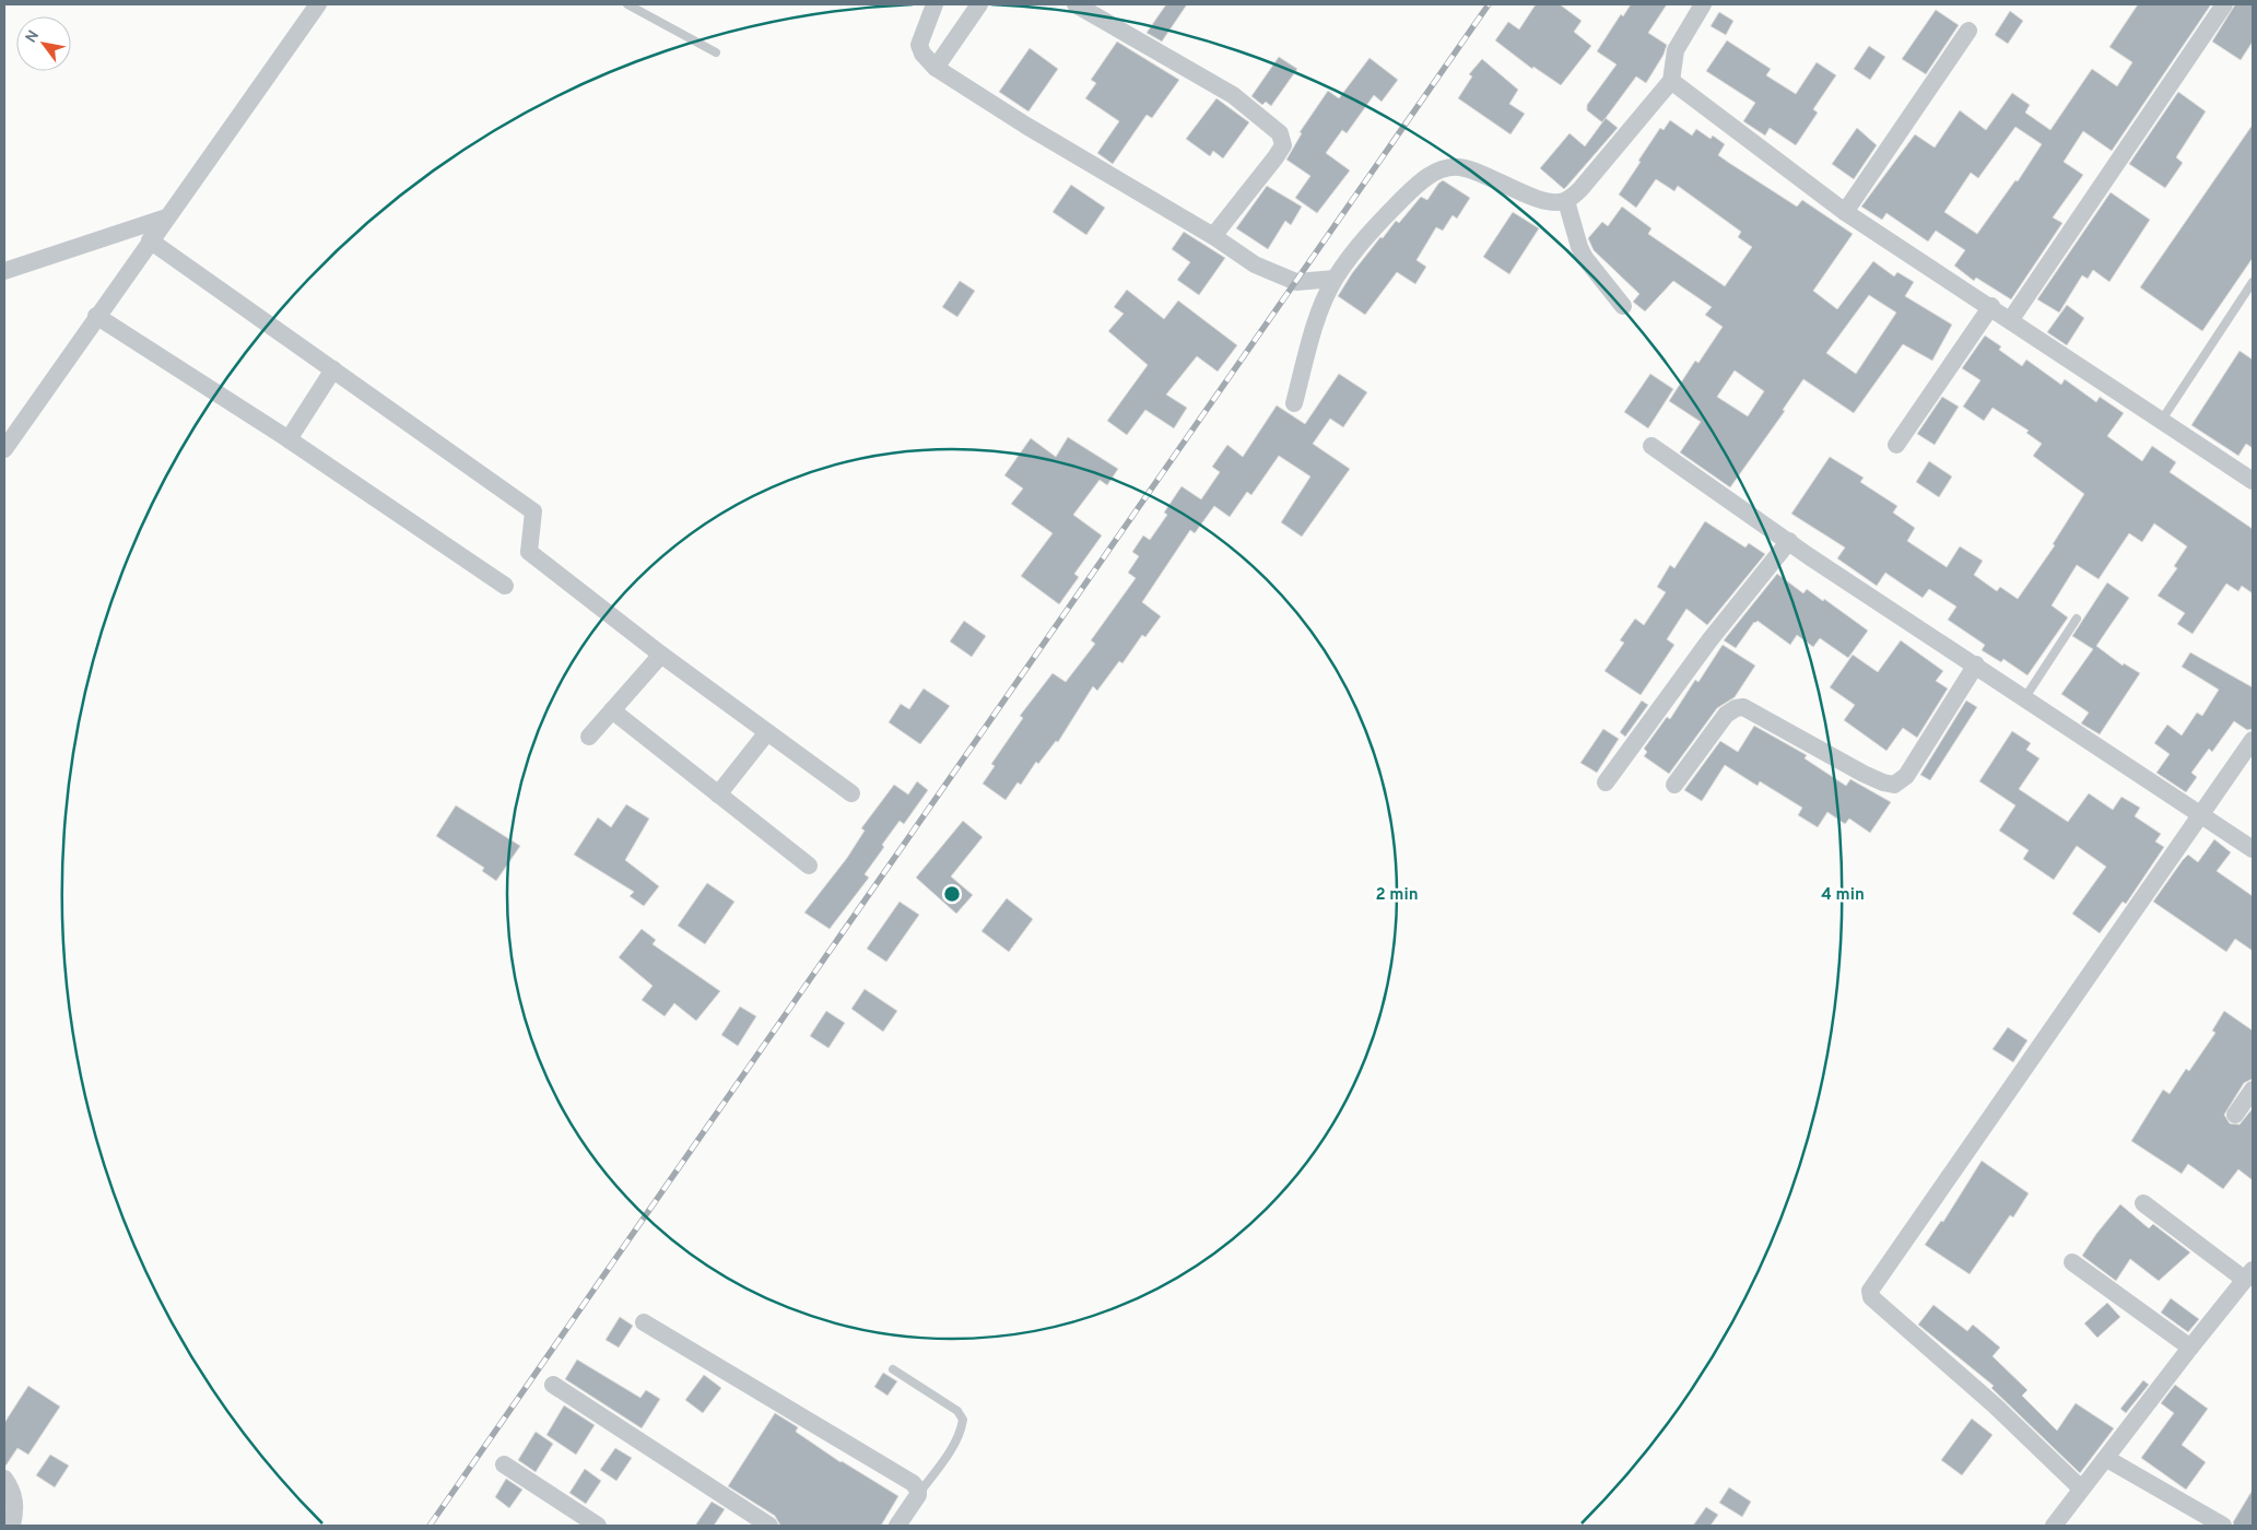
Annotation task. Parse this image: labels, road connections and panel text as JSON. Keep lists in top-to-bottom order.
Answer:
{
  "north": "top left",
  "rings": ["2 min", "4 min"]
}
